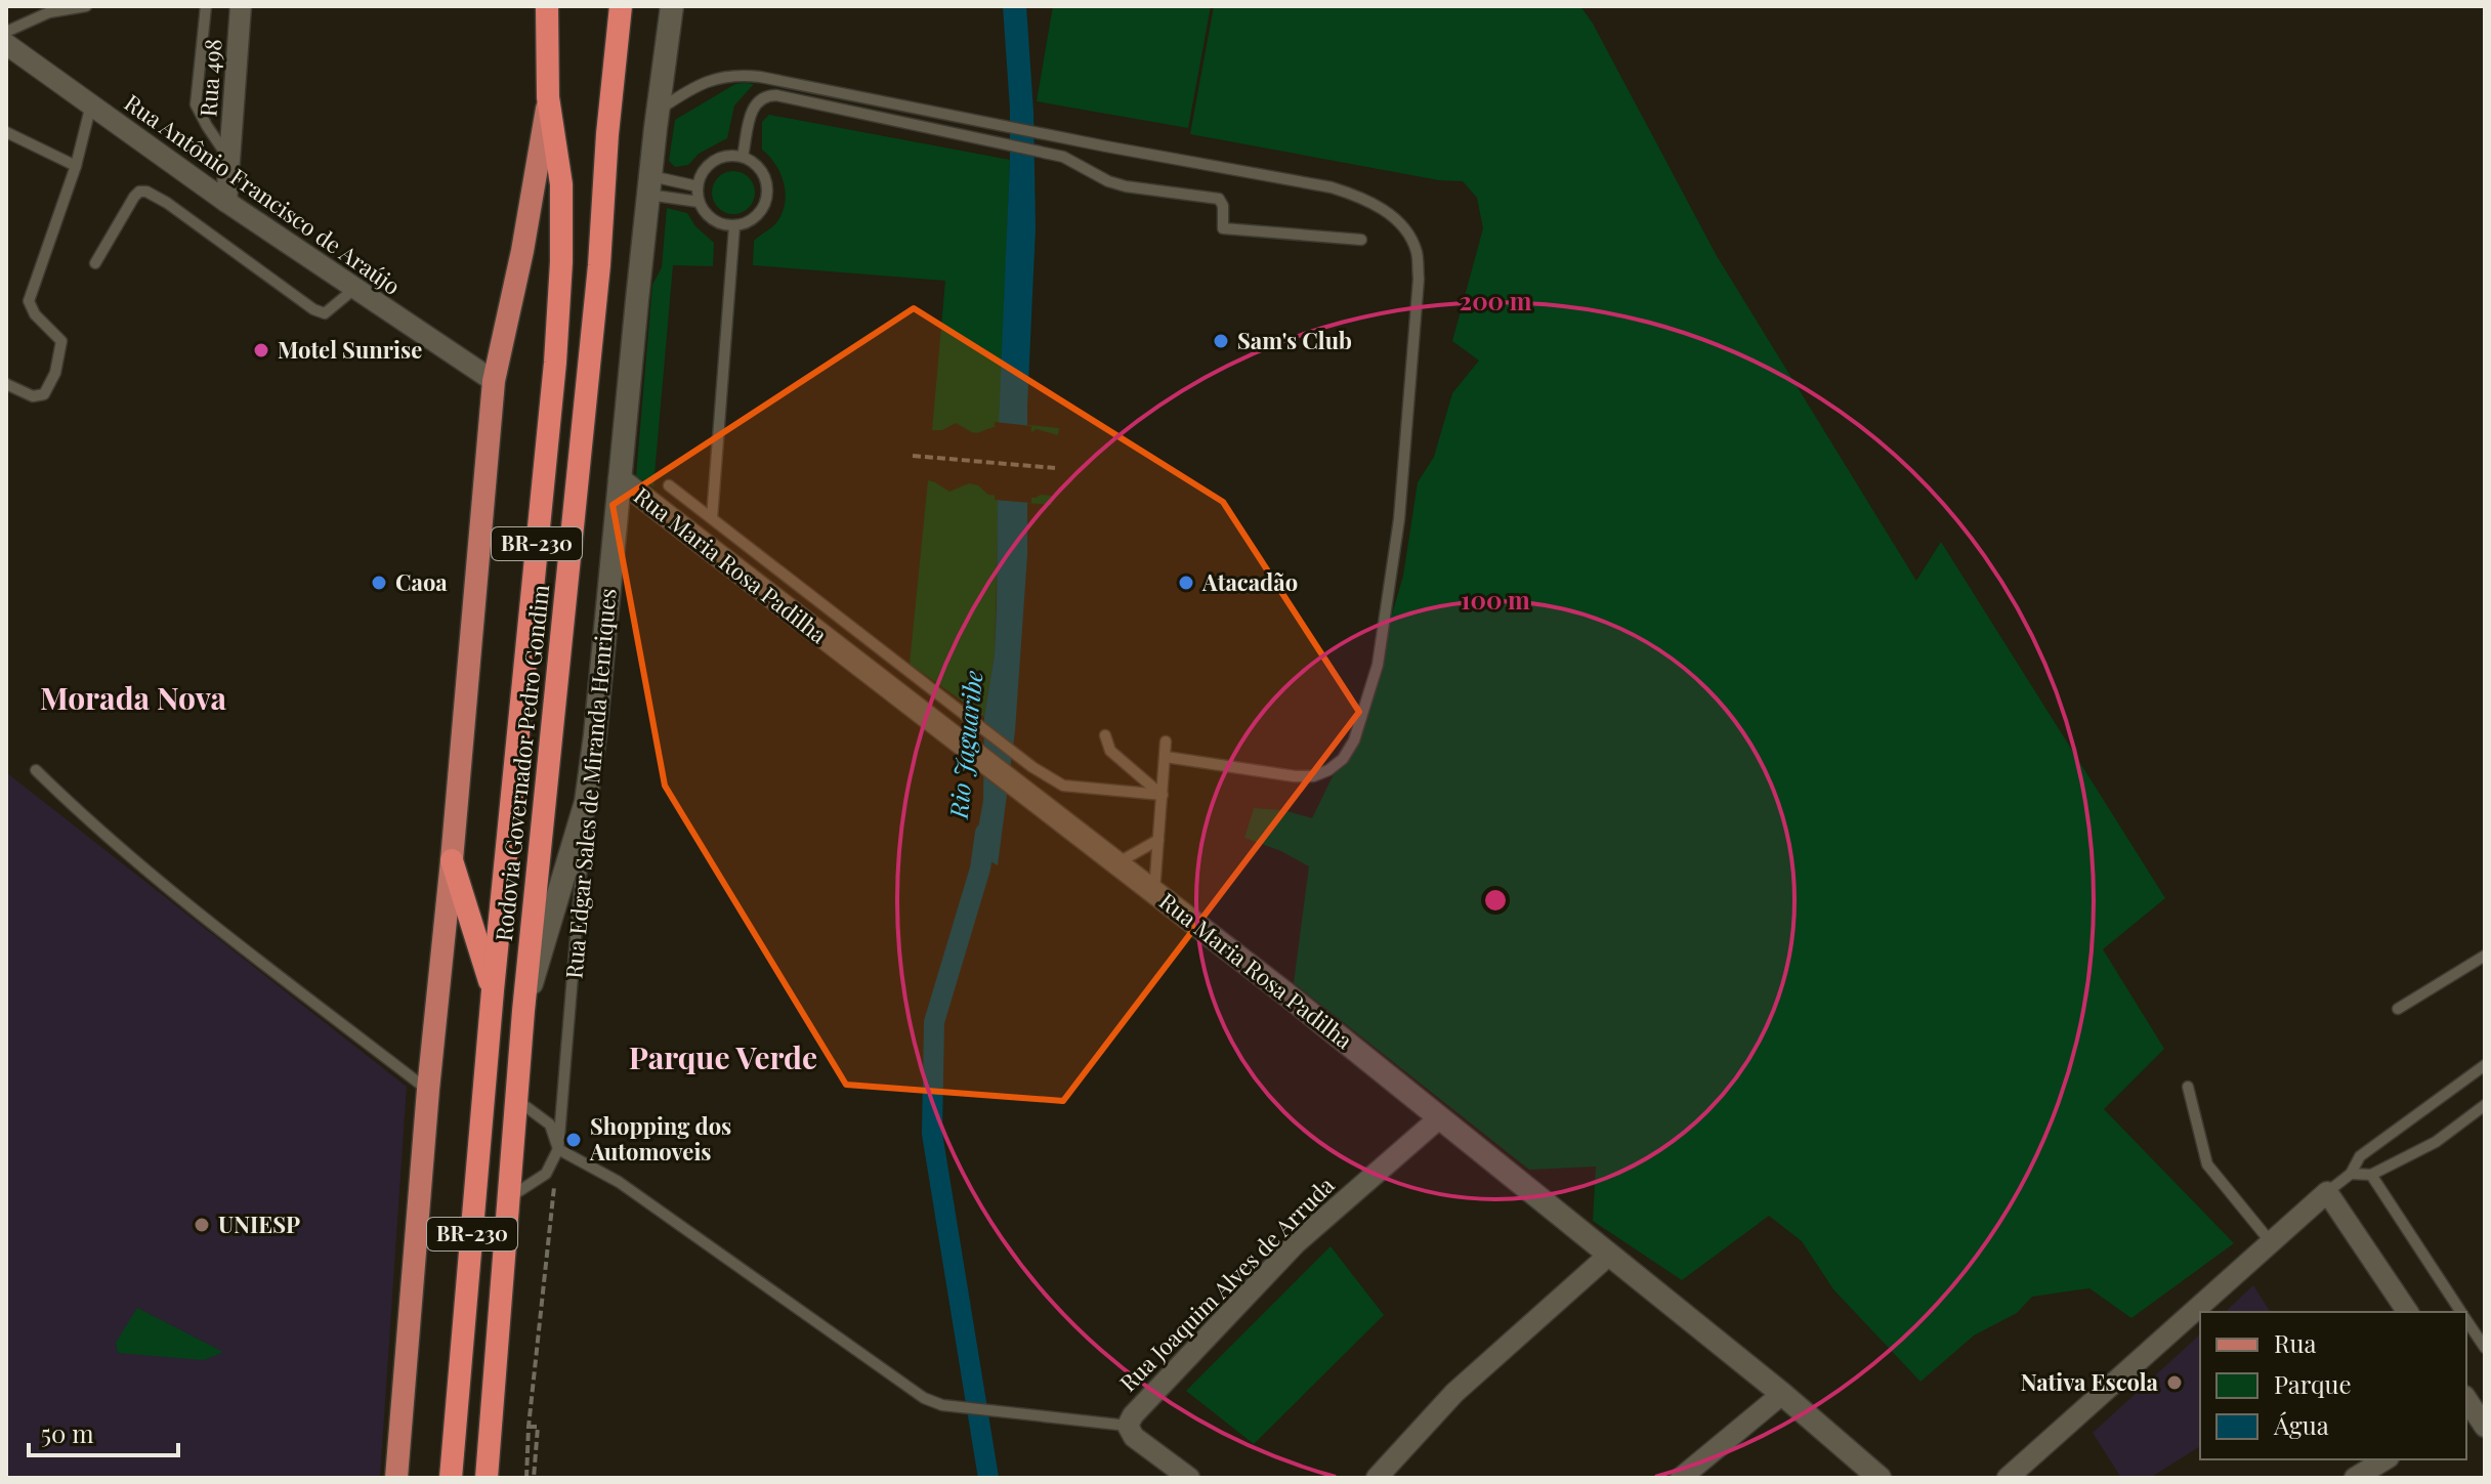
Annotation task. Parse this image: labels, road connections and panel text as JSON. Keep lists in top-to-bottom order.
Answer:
{
  "streets": {
    "highway": ["BR-230", "Rodovia Governador Pedro Gondim"],
    "main road": ["Rua Maria Rosa Padilha", "Rua Edgar Sales de Miranda Henriques"],
    "street": ["Rua 498", "Rua Antônio Francisco de Araújo", "Rua Joaquim Alves de Arruda"]
  },
  "crossings": [
    ["Rua 498", "Rua Antônio Francisco de Araújo"],
    ["Rua Maria Rosa Padilha", "Rua Edgar Sales de Miranda Henriques"],
    ["Rua Maria Rosa Padilha", "Rua Joaquim Alves de Arruda"]
  ],
  "districts": ["Morada Nova", "Parque Verde"],
  "water": ["Rio Jaguaribe"],
  "places": [
    "Sam's Club",
    "Motel Sunrise",
    "Caoa",
    "Atacadão",
    "Shopping dos Automoveis",
    "UNIESP",
    "Nativa Escola"
  ],
  "legend": ["Rua", "Parque", "Água"],
  "scale_bar": "50 m",
  "rings": ["200 m", "100 m"]
}
